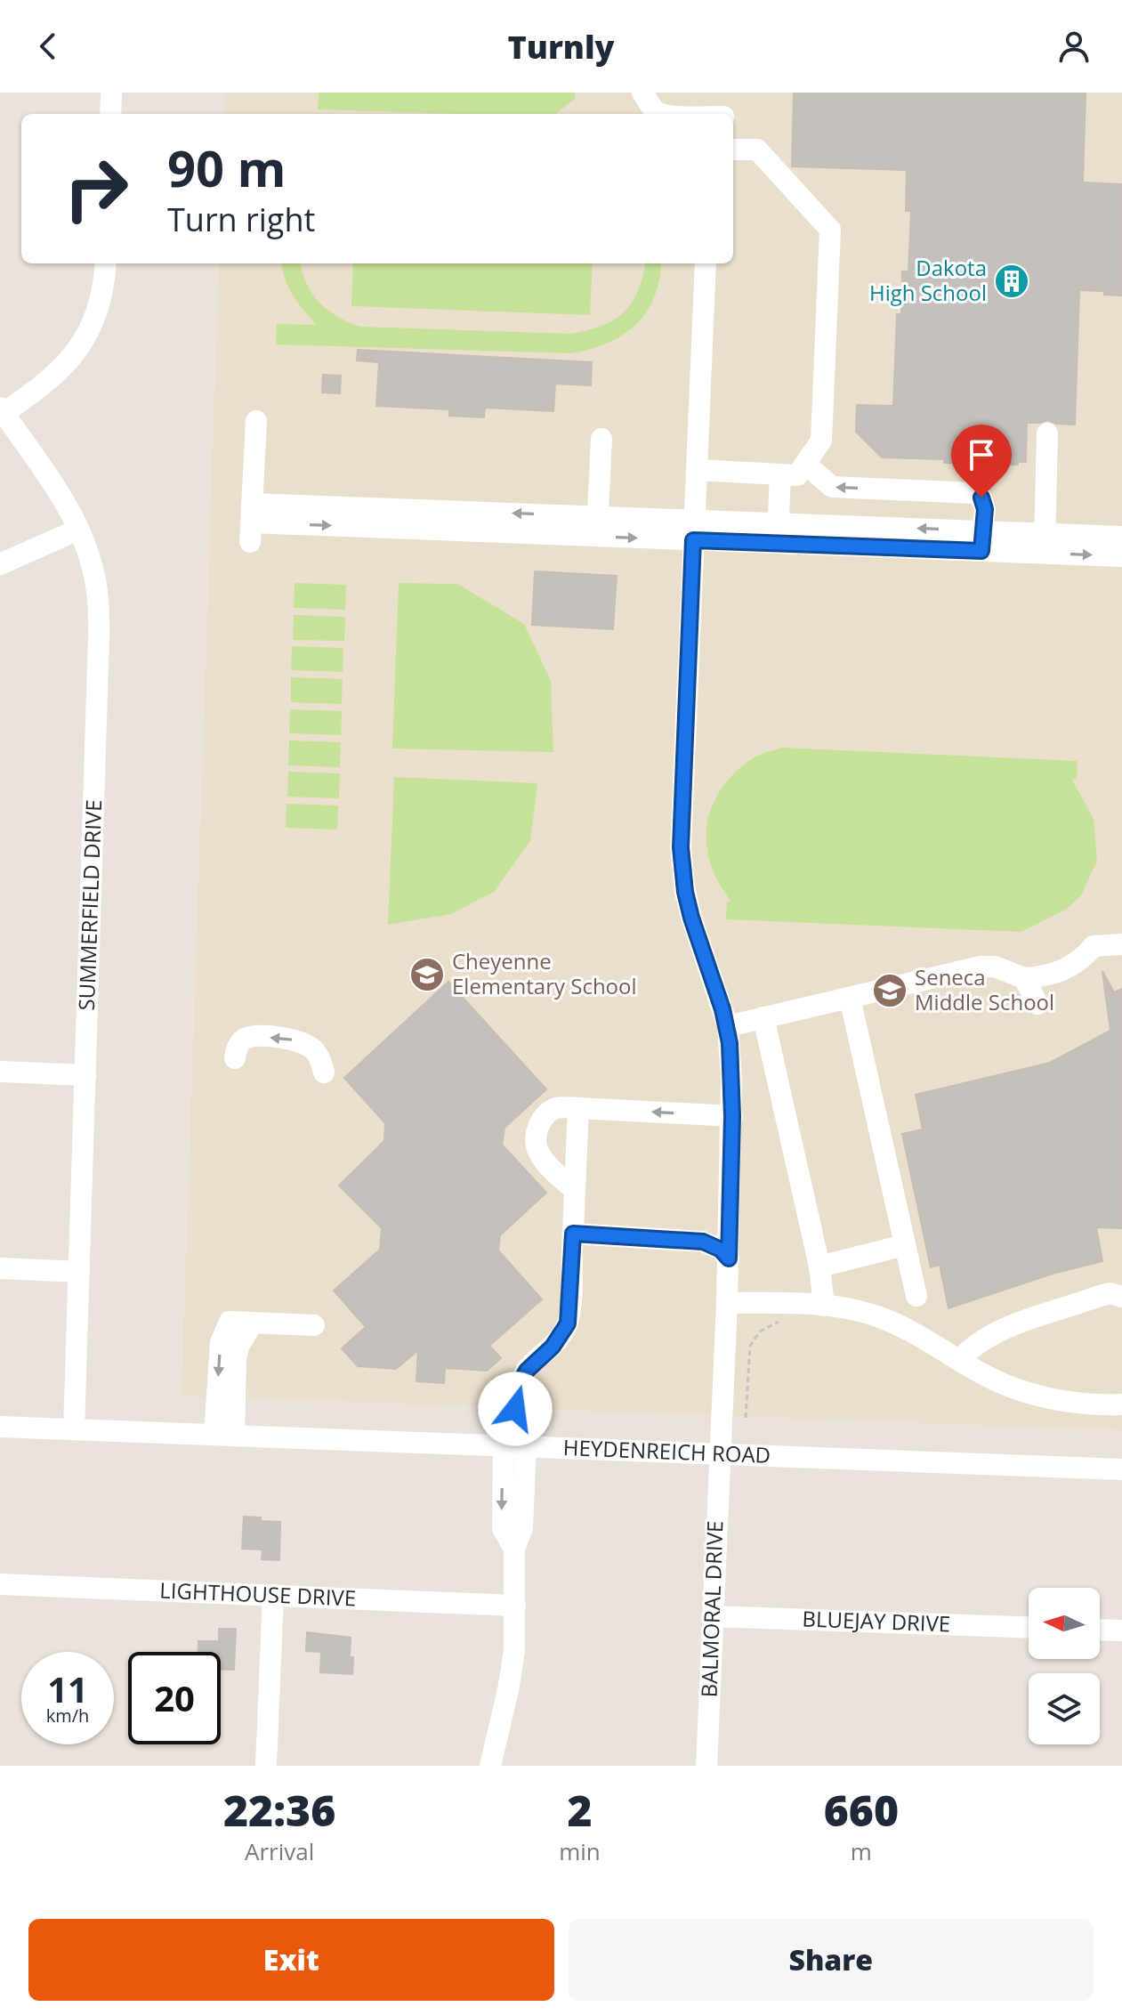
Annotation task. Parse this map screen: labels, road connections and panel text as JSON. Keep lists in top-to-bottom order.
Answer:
{
  "streets": {
    "street": [
      "SUMMERFIELD DRIVE",
      "HEYDENREICH ROAD",
      "LIGHTHOUSE DRIVE",
      "BALMORAL DRIVE",
      "BLUEJAY DRIVE"
    ]
  },
  "crossings": [
    ["SUMMERFIELD DRIVE", "HEYDENREICH ROAD"],
    ["HEYDENREICH ROAD", "BALMORAL DRIVE"],
    ["BALMORAL DRIVE", "BLUEJAY DRIVE"]
  ],
  "places": {
    "building": ["Dakota High School"],
    "school or university": ["Cheyenne Elementary School", "Seneca Middle School"]
  },
  "north": "left",
  "page": {
    "header": "Turnly",
    "turn": ["90 m", "Turn right"],
    "speed": "11 km/h",
    "limit": "20",
    "eta": [
      "22:36",
      "Arrival",
      "2",
      "min",
      "660",
      "m"
    ],
    "buttons": ["Exit", "Share"]
  }
}
